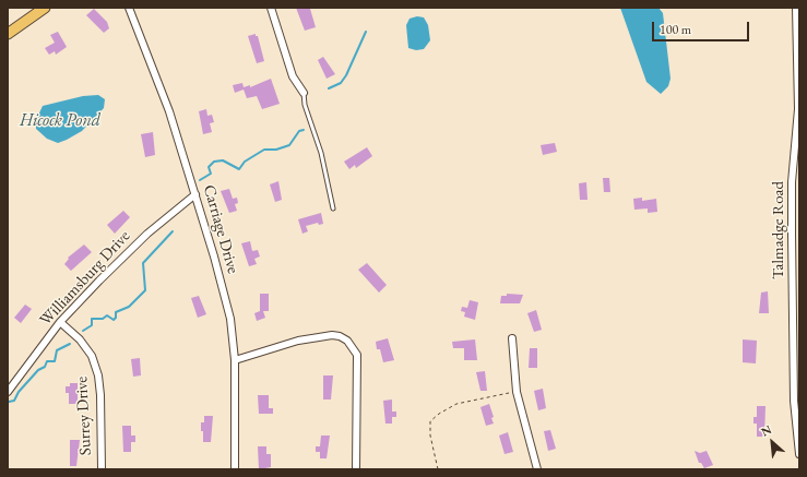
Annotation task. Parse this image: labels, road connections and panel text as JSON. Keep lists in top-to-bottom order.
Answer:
{
  "streets": {
    "street": [
      "Carriage Drive",
      "Talmadge Road",
      "Williamsburg Drive",
      "Surrey Drive"
    ]
  },
  "crossings": [
    ["Carriage Drive", "Williamsburg Drive"],
    ["Williamsburg Drive", "Surrey Drive"]
  ],
  "water": ["Hicock Pond"],
  "scale_bar": "100 m",
  "north": "top left"
}
